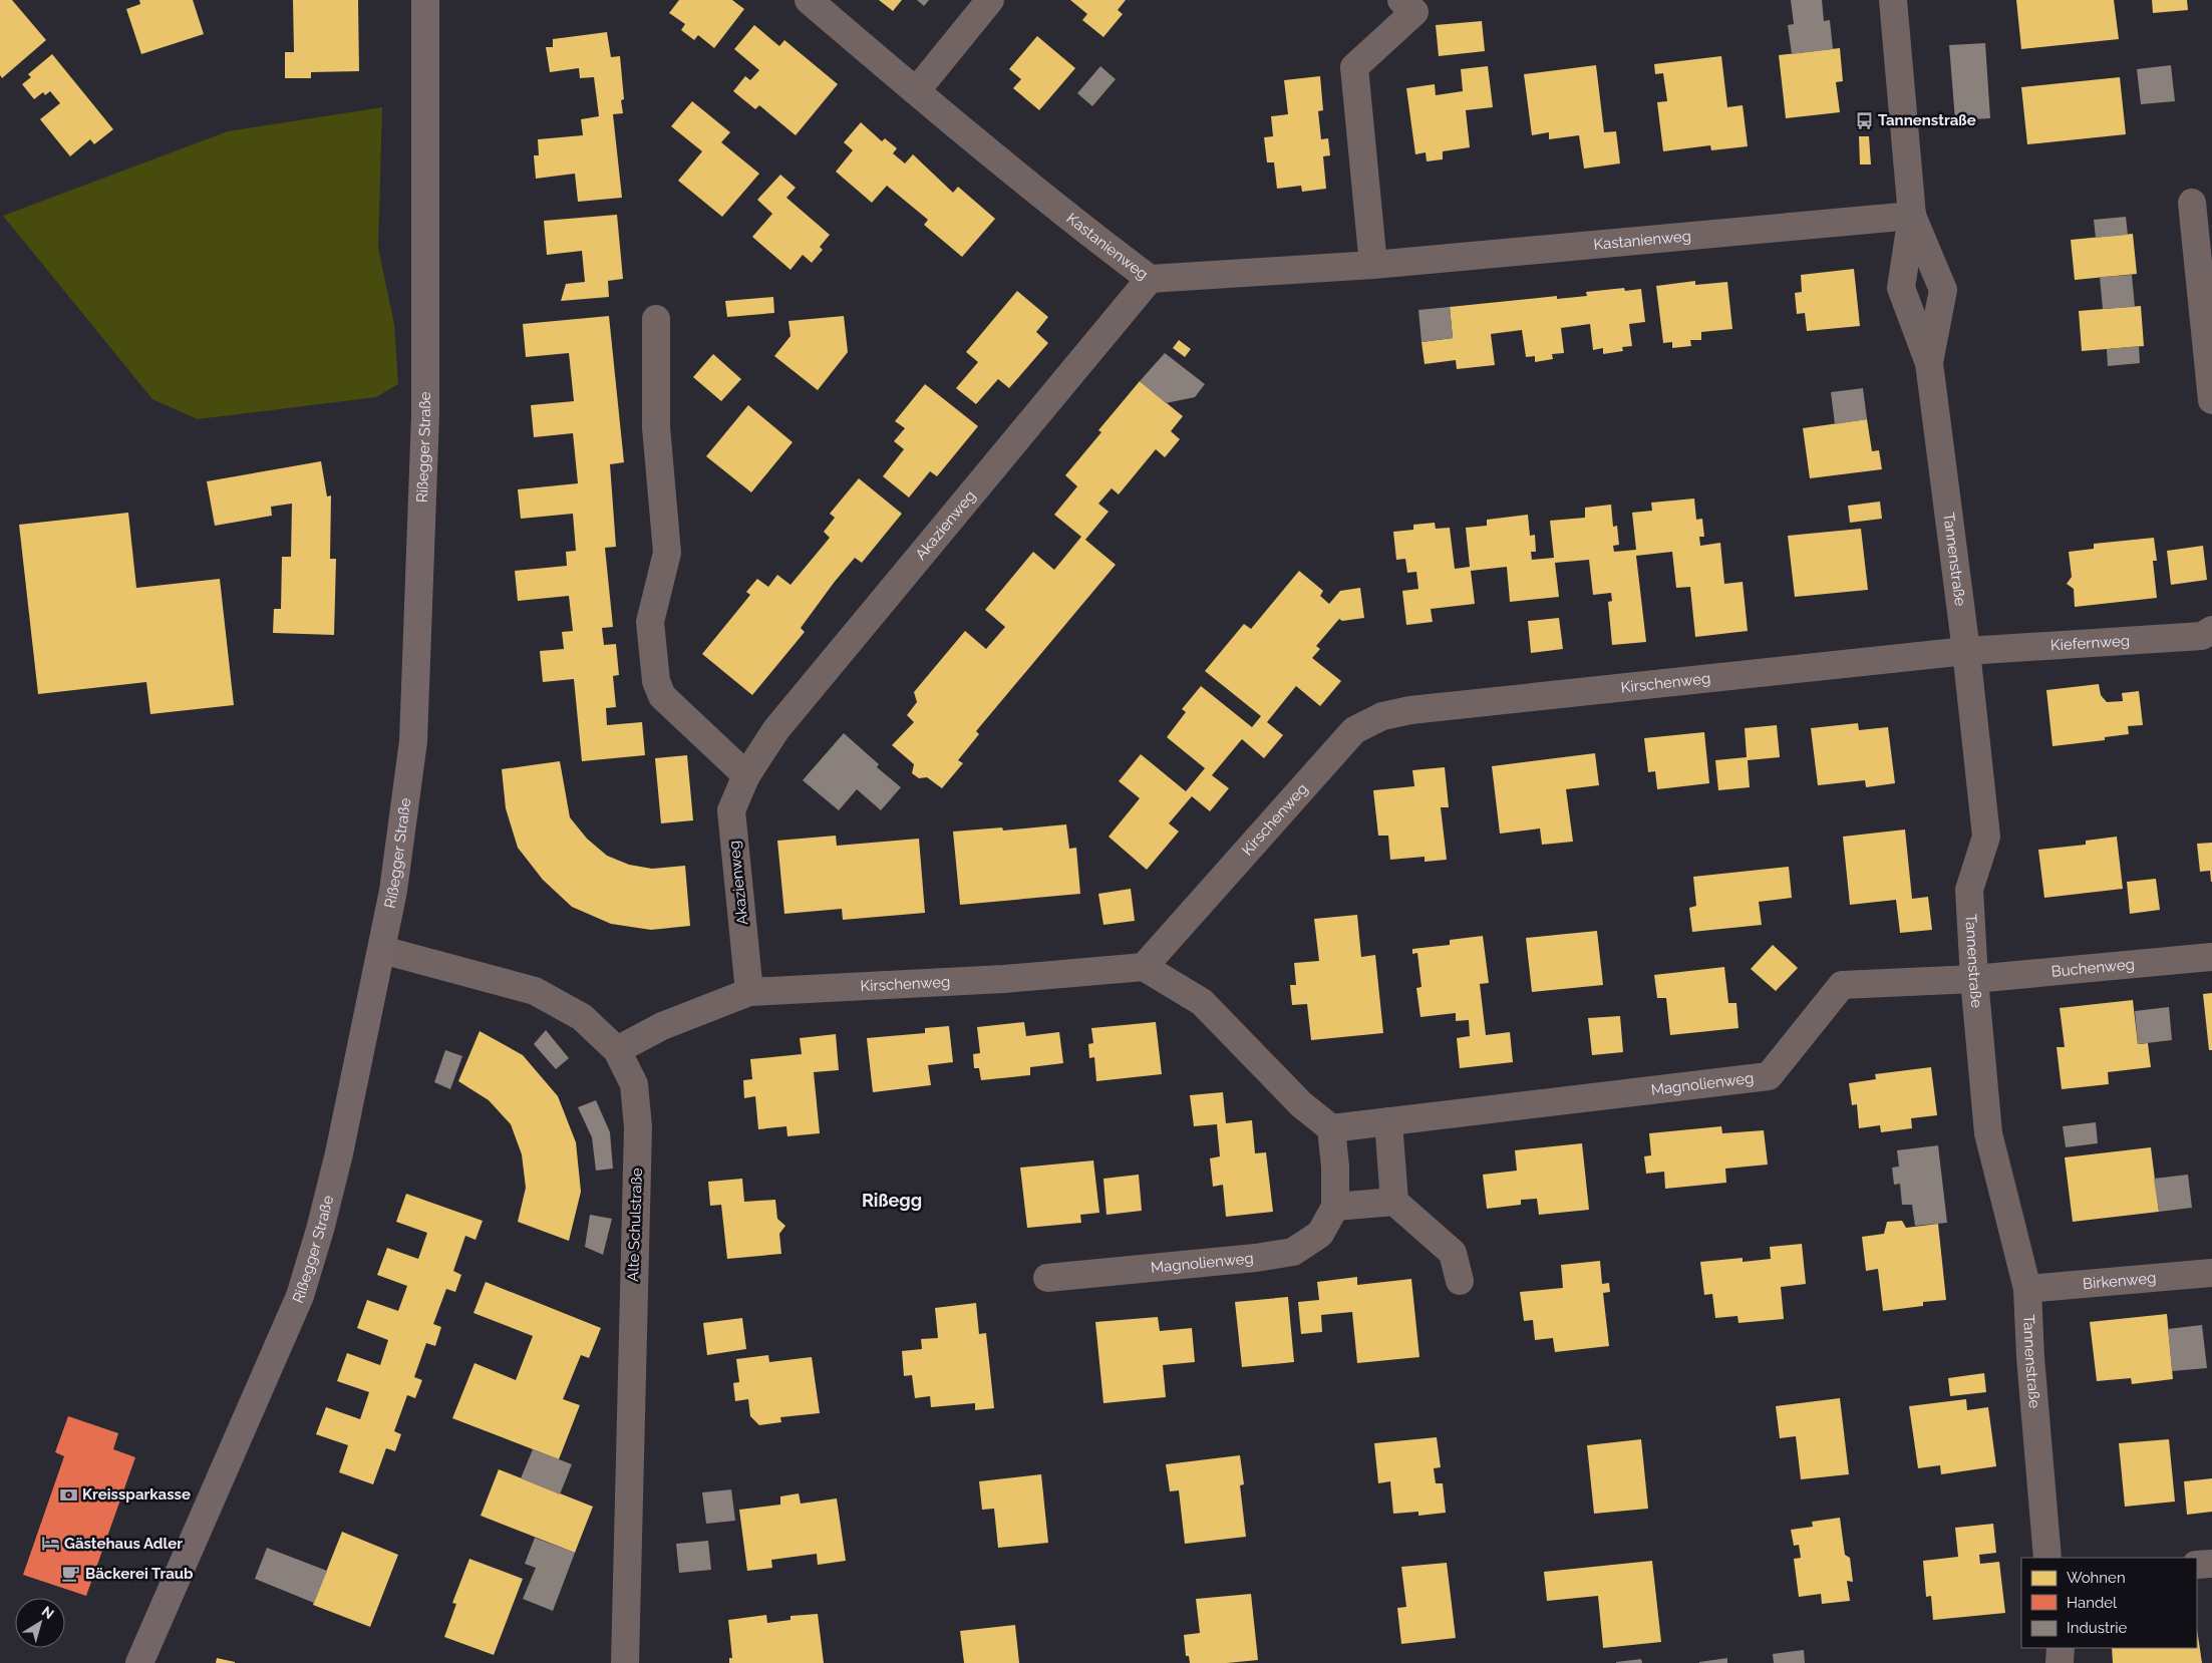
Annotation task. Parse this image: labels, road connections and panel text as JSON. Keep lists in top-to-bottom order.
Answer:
{
  "streets": {
    "street": [
      "Kastanienweg",
      "Rißegger Straße",
      "Akazienweg",
      "Tannenstraße",
      "Kiefernweg",
      "Kirschenweg",
      "Buchenweg",
      "Magnolienweg",
      "Alte Schulstraße",
      "Birkenweg"
    ]
  },
  "crossings": [
    ["Kastanienweg", "Akazienweg"],
    ["Kastanienweg", "Tannenstraße"],
    ["Rißegger Straße", "Alte Schulstraße"],
    ["Akazienweg", "Kirschenweg"],
    ["Tannenstraße", "Kiefernweg"],
    ["Tannenstraße", "Kirschenweg"],
    ["Tannenstraße", "Buchenweg"],
    ["Tannenstraße", "Magnolienweg"],
    ["Tannenstraße", "Birkenweg"],
    ["Kiefernweg", "Kirschenweg"],
    ["Kirschenweg", "Alte Schulstraße"],
    ["Buchenweg", "Magnolienweg"]
  ],
  "districts": ["Rißegg"],
  "places": {
    "bus stop": ["Tannenstraße"],
    "bank": ["Kreissparkasse"],
    "hotel": ["Gästehaus Adler"],
    "cafe": ["Bäckerei Traub"]
  },
  "legend": ["Wohnen", "Handel", "Industrie"],
  "north": "top right"
}
